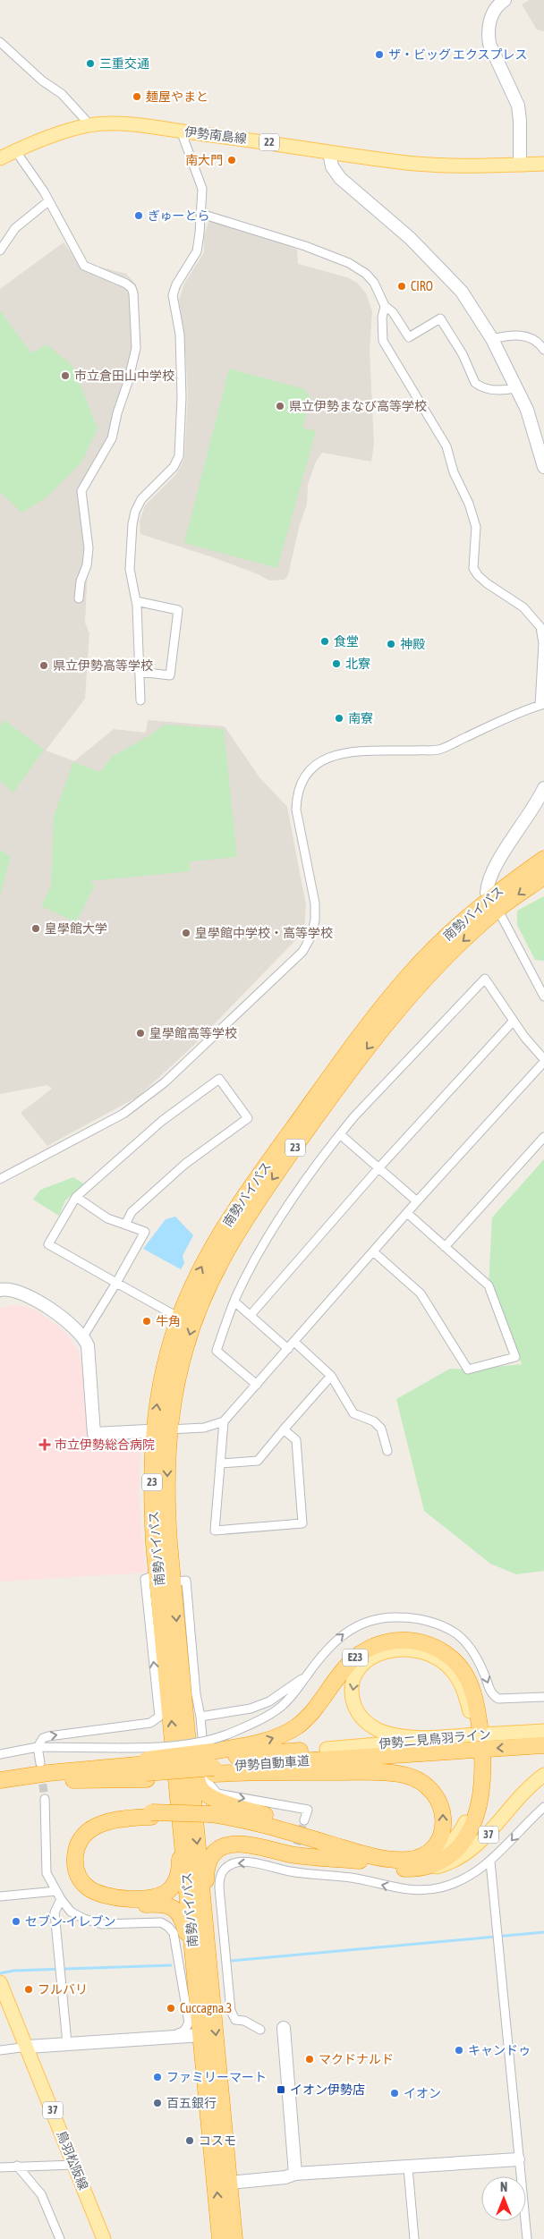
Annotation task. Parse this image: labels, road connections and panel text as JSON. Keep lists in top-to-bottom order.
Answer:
{
  "streets": {
    "highway": [
      "南勢バイパス",
      "23",
      "E23",
      "伊勢自動車道"
    ],
    "main road": [
      "伊勢南島線",
      "22",
      "伊勢二見鳥羽ライン",
      "37",
      "鳥羽松阪線"
    ]
  },
  "crossings": [
    ["E23", "伊勢二見鳥羽ライン"],
    ["E23", "伊勢自動車道"],
    ["E23", "37"],
    ["伊勢二見鳥羽ライン", "伊勢自動車道"]
  ],
  "places": {
    "other": [
      "ザ・ビッグ エクスプレス",
      "三重交通",
      "麺屋やまと",
      "南大門",
      "ぎゅーとら",
      "CIRO",
      "市立倉田山中学校",
      "県立伊勢まなび高等学校",
      "食堂",
      "神殿",
      "北寮",
      "県立伊勢高等学校",
      "南寮",
      "皇學館大学",
      "皇學館中学校・高等学校",
      "皇學館高等学校",
      "牛角",
      "セブン-イレブン",
      "フルバリ",
      "Cuccagna.3",
      "キャンドゥ",
      "マクドナルド",
      "ファミリーマート",
      "イオン",
      "百五銀行",
      "コスモ"
    ],
    "health": ["市立伊勢総合病院"],
    "transit": ["イオン伊勢店"]
  },
  "north": "top"
}
